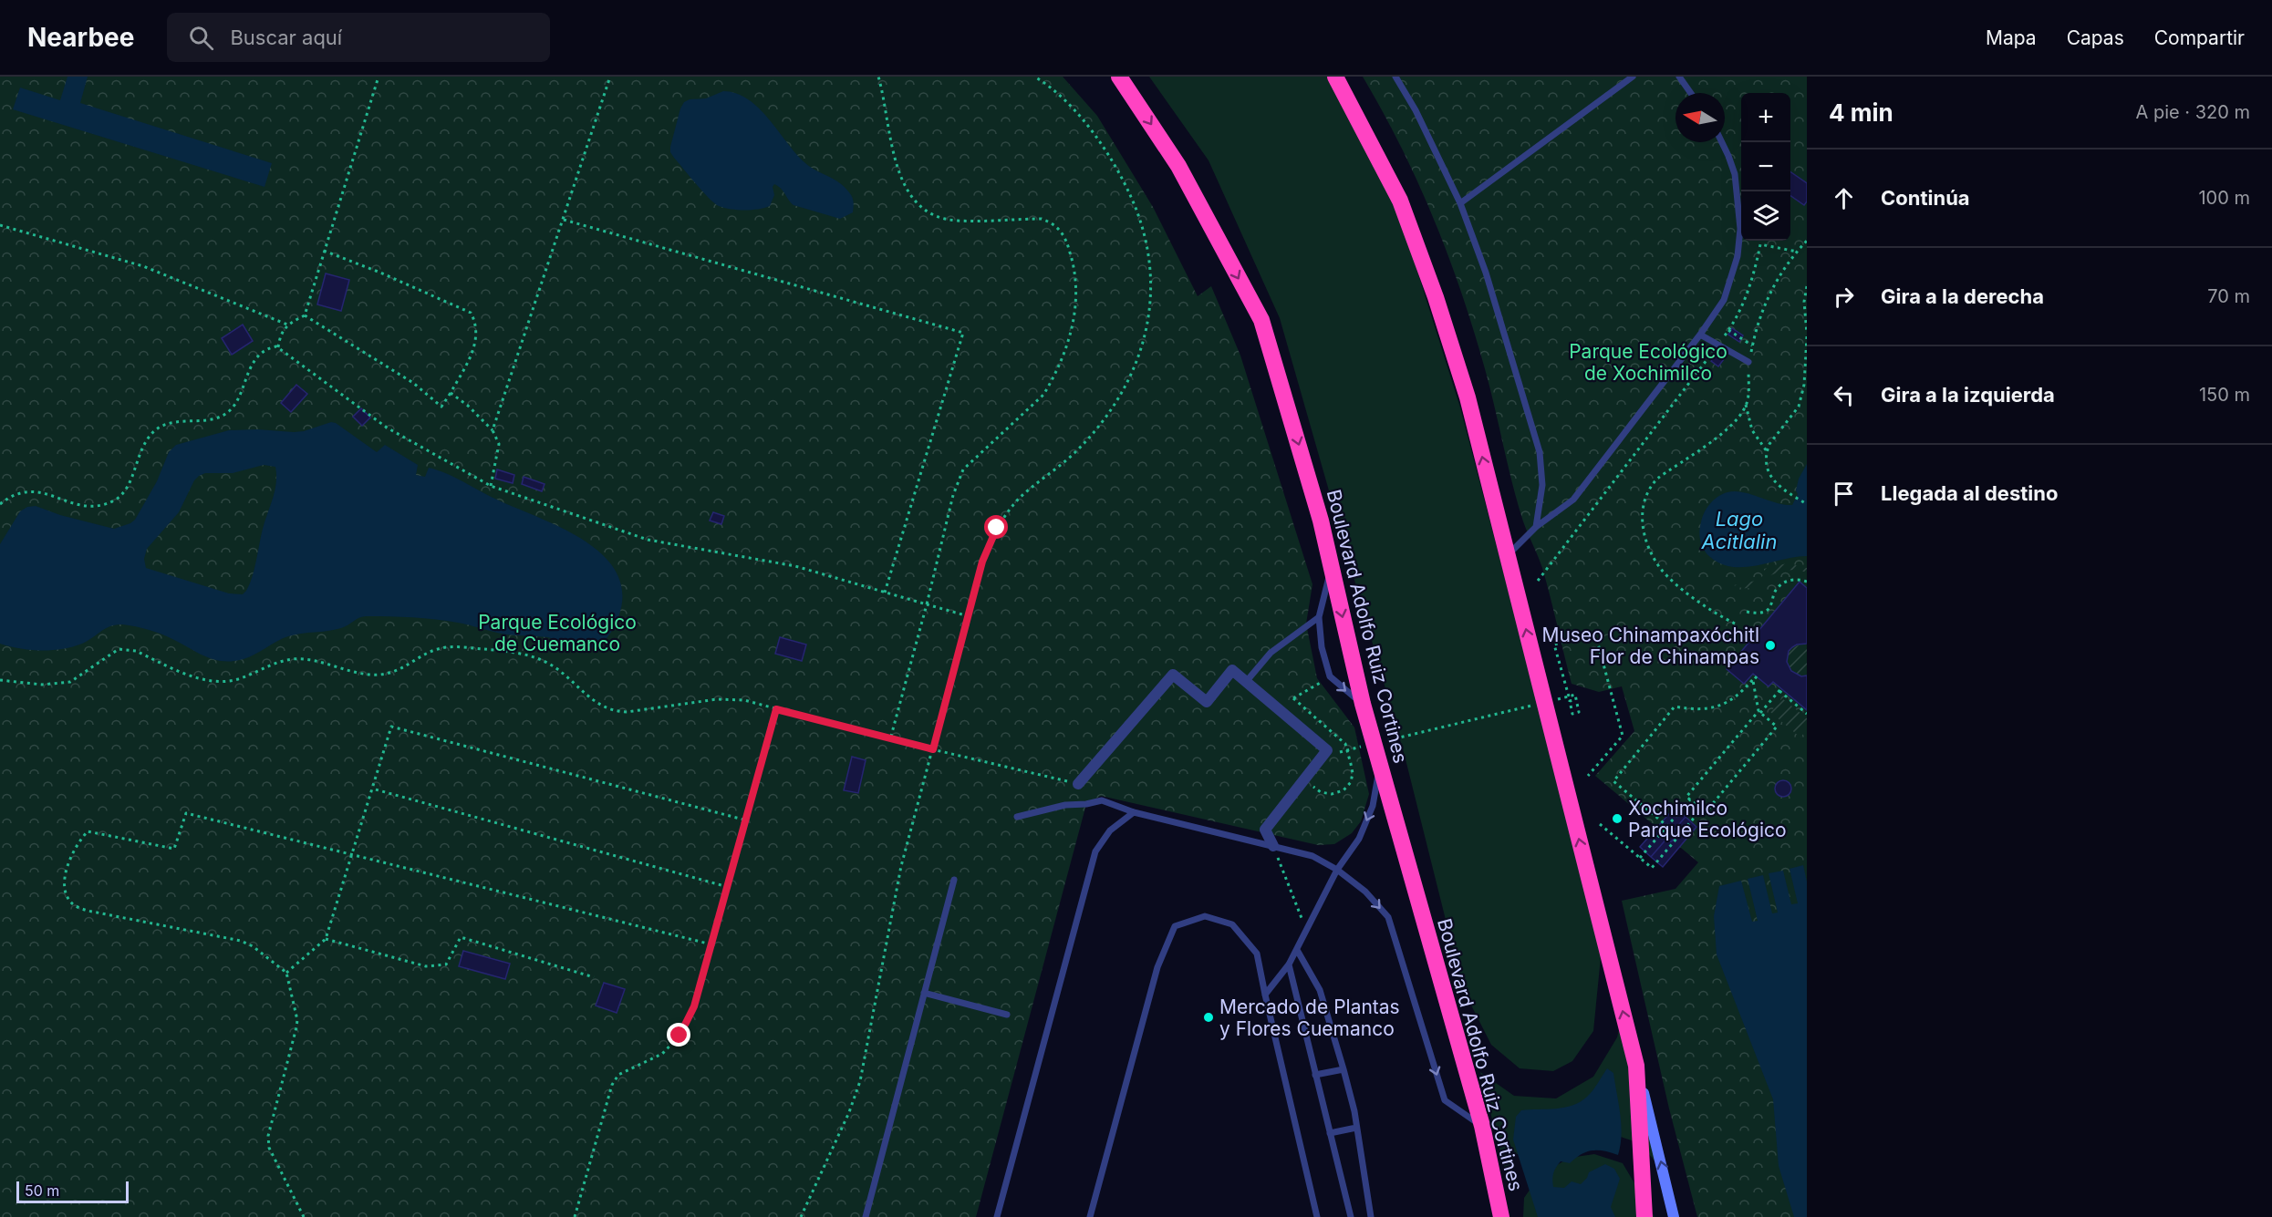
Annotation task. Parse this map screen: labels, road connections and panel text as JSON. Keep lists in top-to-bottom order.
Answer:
{
  "streets": {
    "highway": ["Boulevard Adolfo Ruiz Cortines"]
  },
  "one_way": ["Boulevard Adolfo Ruiz Cortines"],
  "water": ["Lago Acitlalin"],
  "parks": ["Parque Ecológico de Xochimilco", "Parque Ecológico de Cuemanco"],
  "places": ["Museo Chinampaxóchitl Flor de Chinampas", "Xochimilco Parque Ecológico", "Mercado de Plantas y Flores Cuemanco"],
  "scale_bar": "50 m",
  "north": "left",
  "page": {
    "header": "Nearbee",
    "search": "Buscar aquí",
    "nav": ["Mapa", "Capas", "Compartir"],
    "heading": ["4 min", "A pie · 320 m"],
    "map_buttons": ["+", "−"],
    "list": [
      ["Continúa", "100 m"],
      ["Gira a la derecha", "70 m"],
      ["Gira a la izquierda", "150 m"],
      "Llegada al destino"
    ],
    "scale": "50 m"
  }
}
